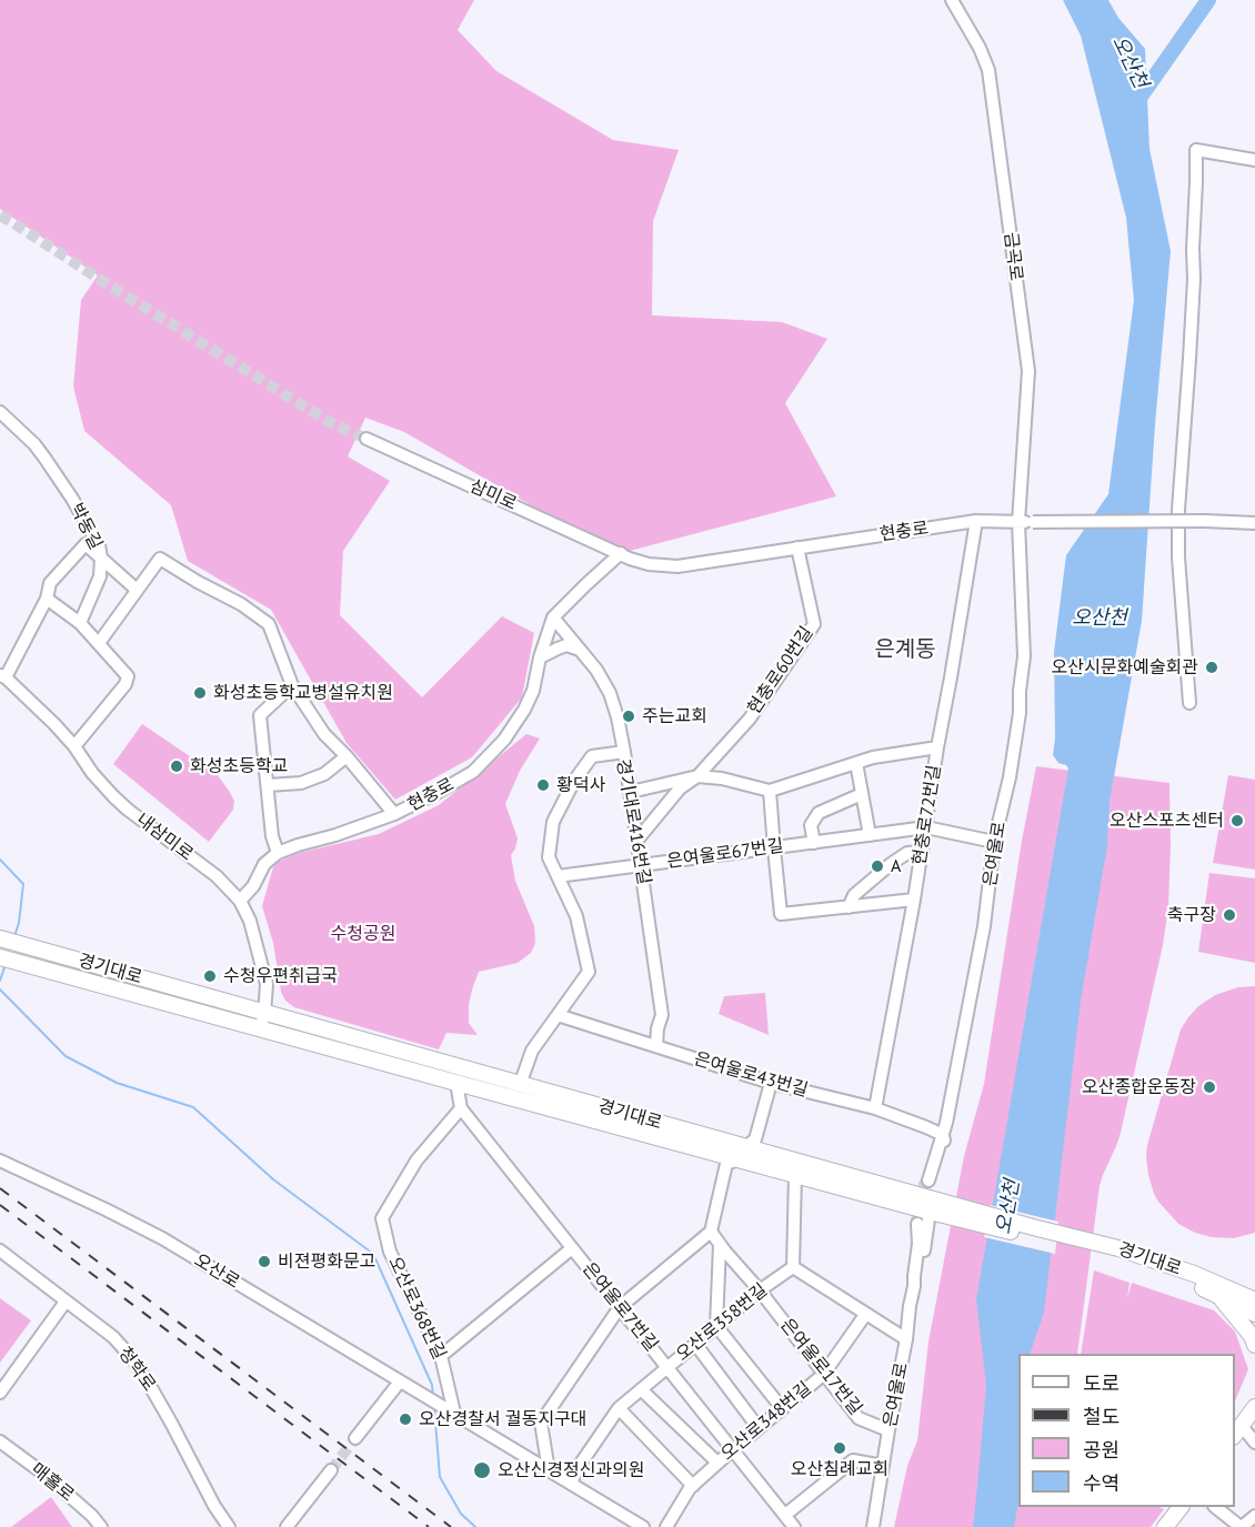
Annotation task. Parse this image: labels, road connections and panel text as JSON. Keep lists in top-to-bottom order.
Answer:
{
  "streets": {
    "main road": ["경기대로"],
    "street": [
      "금곡로",
      "삼미로",
      "박동길",
      "현충로",
      "현충로60번길",
      "현충로72번길",
      "경기대로416번길",
      "내삼미로",
      "은여울로67번길",
      "은여울로",
      "은여울로43번길",
      "오산로",
      "은여울로7번길",
      "오산로368번길",
      "오산로358번길",
      "은여울로17번길",
      "청학로",
      "오산로348번길",
      "매홀로"
    ]
  },
  "crossings": [
    ["금곡로", "현충로"],
    ["금곡로", "은여울로"],
    ["삼미로", "현충로"],
    ["현충로", "현충로60번길"],
    ["현충로", "현충로72번길"],
    ["현충로", "은여울로"],
    ["현충로60번길", "경기대로416번길"],
    ["현충로72번길", "은여울로67번길"],
    ["현충로72번길", "은여울로43번길"],
    ["경기대로416번길", "은여울로67번길"],
    ["경기대로416번길", "경기대로"],
    ["경기대로416번길", "은여울로43번길"],
    ["내삼미로", "경기대로"],
    ["은여울로67번길", "은여울로"],
    ["은여울로", "은여울로43번길"],
    ["은여울로", "은여울로17번길"],
    ["오산로", "오산로368번길"],
    ["은여울로7번길", "오산로368번길"],
    ["은여울로7번길", "오산로358번길"],
    ["은여울로7번길", "오산로348번길"],
    ["오산로358번길", "은여울로17번길"],
    ["은여울로17번길", "오산로348번길"]
  ],
  "districts": ["은계동"],
  "water": ["오산천"],
  "parks": ["수청공원"],
  "places": [
    "오산시문화예술회관",
    "화성초등학교병설유치원",
    "주는교회",
    "화성초등학교",
    "황덕사",
    "오산스포츠센터",
    "A",
    "축구장",
    "수청우편취급국",
    "오산종합운동장",
    "비젼평화문고",
    "오산경찰서 궐동지구대",
    "오산침례교회",
    "오산신경정신과의원"
  ],
  "legend": [
    "도로",
    "철도",
    "공원",
    "수역"
  ]
}
